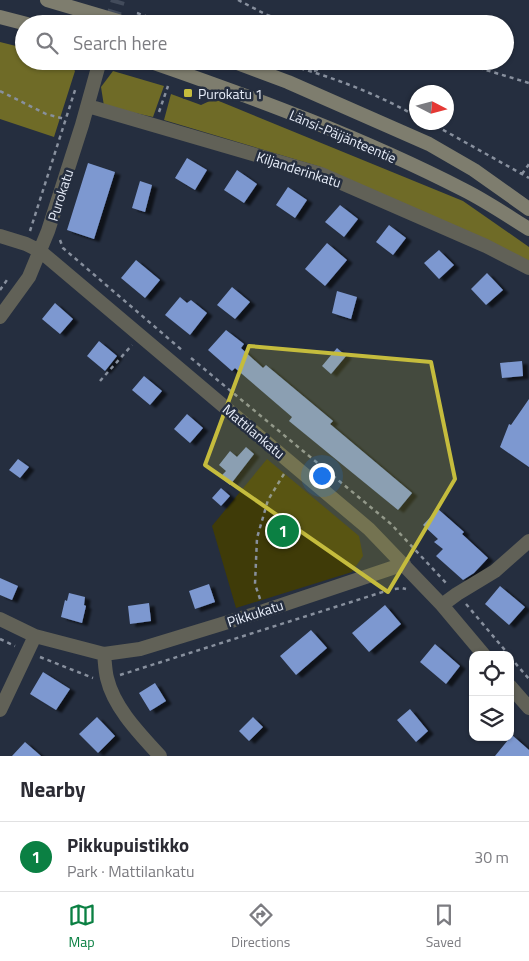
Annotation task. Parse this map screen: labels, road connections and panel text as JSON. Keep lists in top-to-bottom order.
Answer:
{
  "streets": {
    "main road": ["Länsi-Päijänteentie"],
    "street": [
      "Kiljanderinkatu",
      "Purokatu",
      "Mattilankatu",
      "Pikkukatu"
    ]
  },
  "crossings": [
    ["Kiljanderinkatu", "Purokatu"],
    ["Purokatu", "Mattilankatu"],
    ["Mattilankatu", "Pikkukatu"]
  ],
  "places": {
    "transit": ["Purokatu 1"]
  },
  "north": "right",
  "page": {
    "search": "Search here",
    "pins": "1",
    "heading": "Nearby",
    "list": [
      {
        "mark": "1",
        "name": "Pikkupuistikko",
        "note": "Park · Mattilankatu",
        "value": "30 m"
      }
    ],
    "nav": ["Map", "Directions", "Saved"]
  }
}
